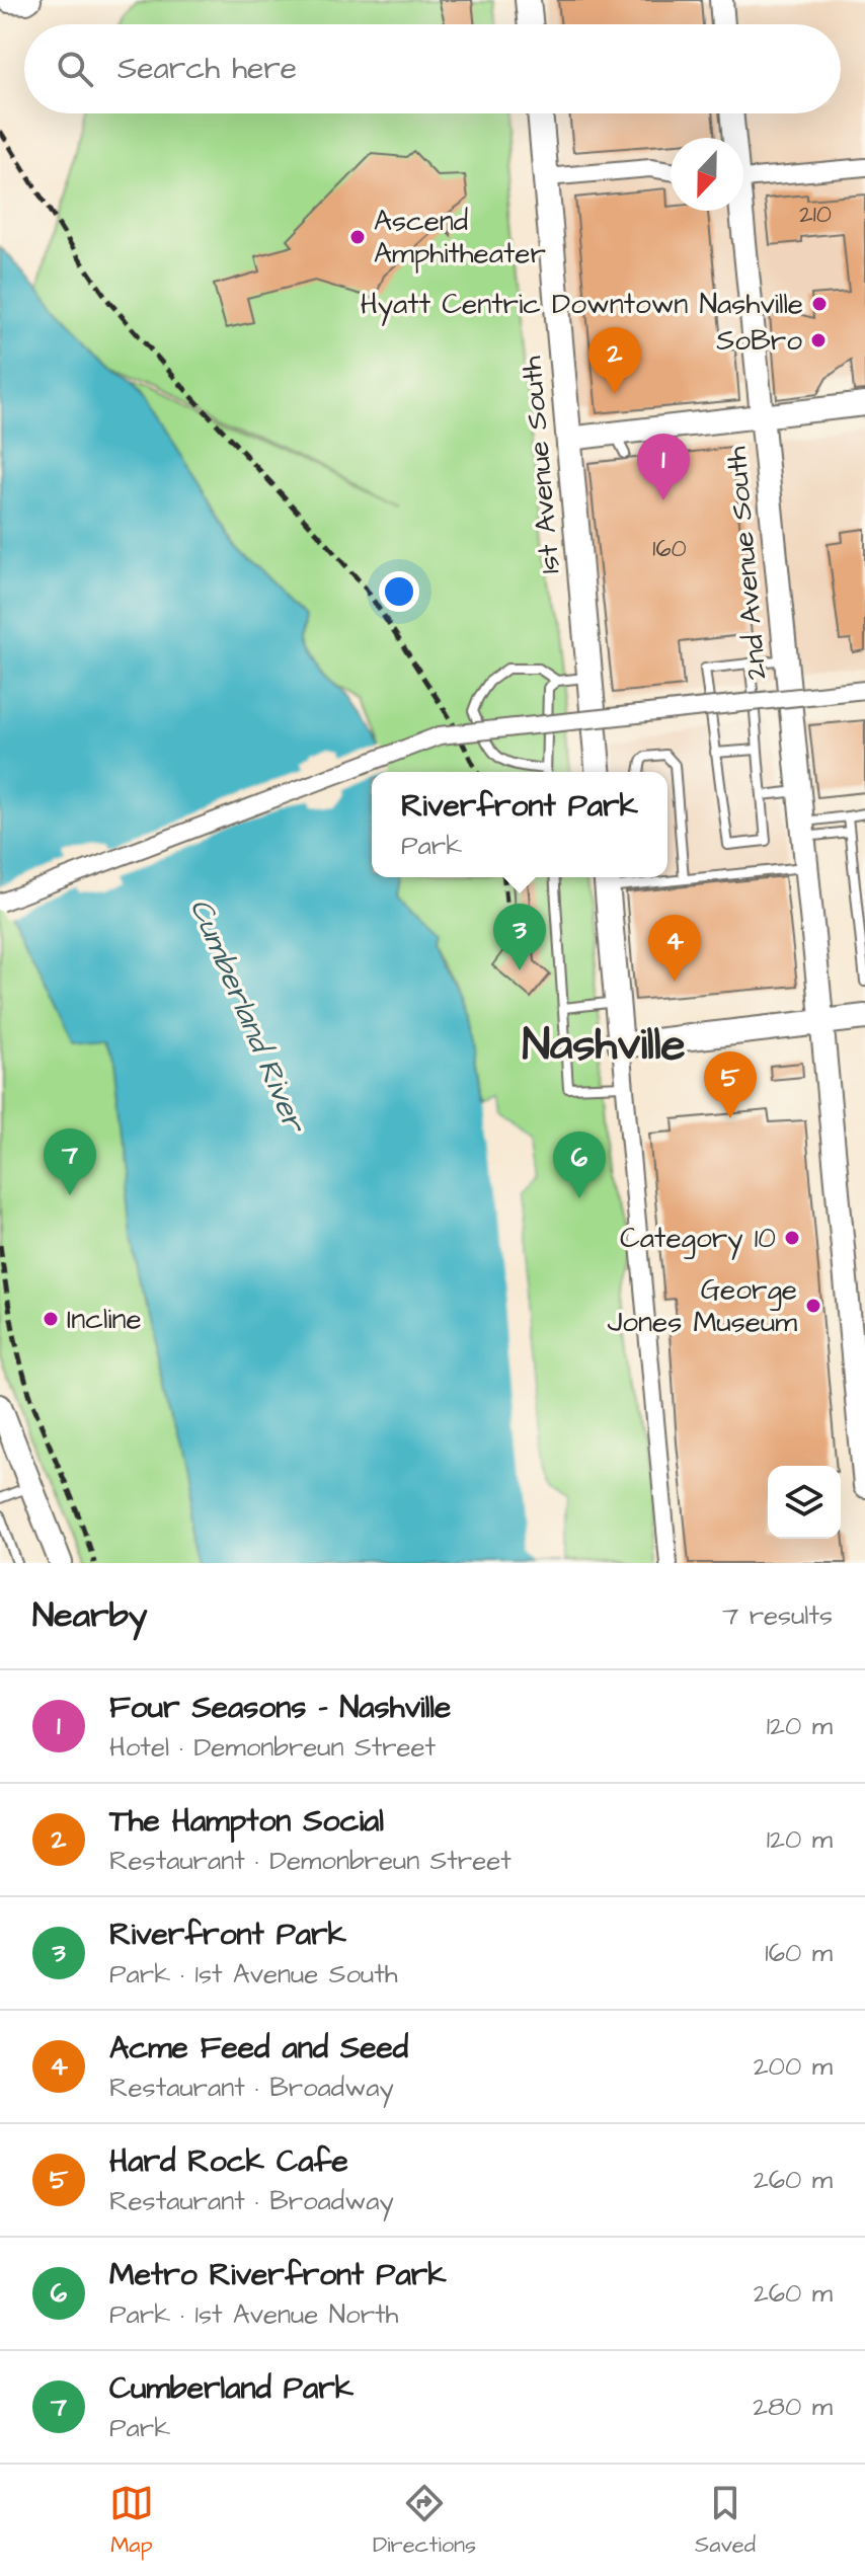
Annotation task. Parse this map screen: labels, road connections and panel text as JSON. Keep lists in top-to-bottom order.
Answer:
{
  "streets": {
    "main road": ["1st Avenue South"],
    "street": ["2nd Avenue South"]
  },
  "districts": ["Nashville"],
  "water": ["Cumberland River"],
  "places": [
    "Ascend Amphitheater",
    "Hyatt Centric Downtown Nashville",
    "SoBro",
    "Category 10",
    "George Jones Museum",
    "Incline"
  ],
  "house_numbers": ["210", "160"],
  "north": "bottom",
  "page": {
    "search": "Search here",
    "pins": [
      "2",
      "1",
      "3",
      "4",
      "5",
      "7",
      "6"
    ],
    "popup": ["Riverfront Park", "Park"],
    "heading": ["Nearby", "7 results"],
    "list": [
      {
        "mark": "1",
        "name": "Four Seasons - Nashville",
        "note": "Hotel · Demonbreun Street",
        "value": "120 m"
      },
      {
        "mark": "2",
        "name": "The Hampton Social",
        "note": "Restaurant · Demonbreun Street",
        "value": "120 m"
      },
      {
        "mark": "3",
        "name": "Riverfront Park",
        "note": "Park · 1st Avenue South",
        "value": "160 m"
      },
      {
        "mark": "4",
        "name": "Acme Feed and Seed",
        "note": "Restaurant · Broadway",
        "value": "200 m"
      },
      {
        "mark": "5",
        "name": "Hard Rock Cafe",
        "note": "Restaurant · Broadway",
        "value": "260 m"
      },
      {
        "mark": "6",
        "name": "Metro Riverfront Park",
        "note": "Park · 1st Avenue North",
        "value": "260 m"
      },
      {
        "mark": "7",
        "name": "Cumberland Park",
        "note": "Park",
        "value": "280 m"
      }
    ],
    "nav": ["Map", "Directions", "Saved"]
  }
}
